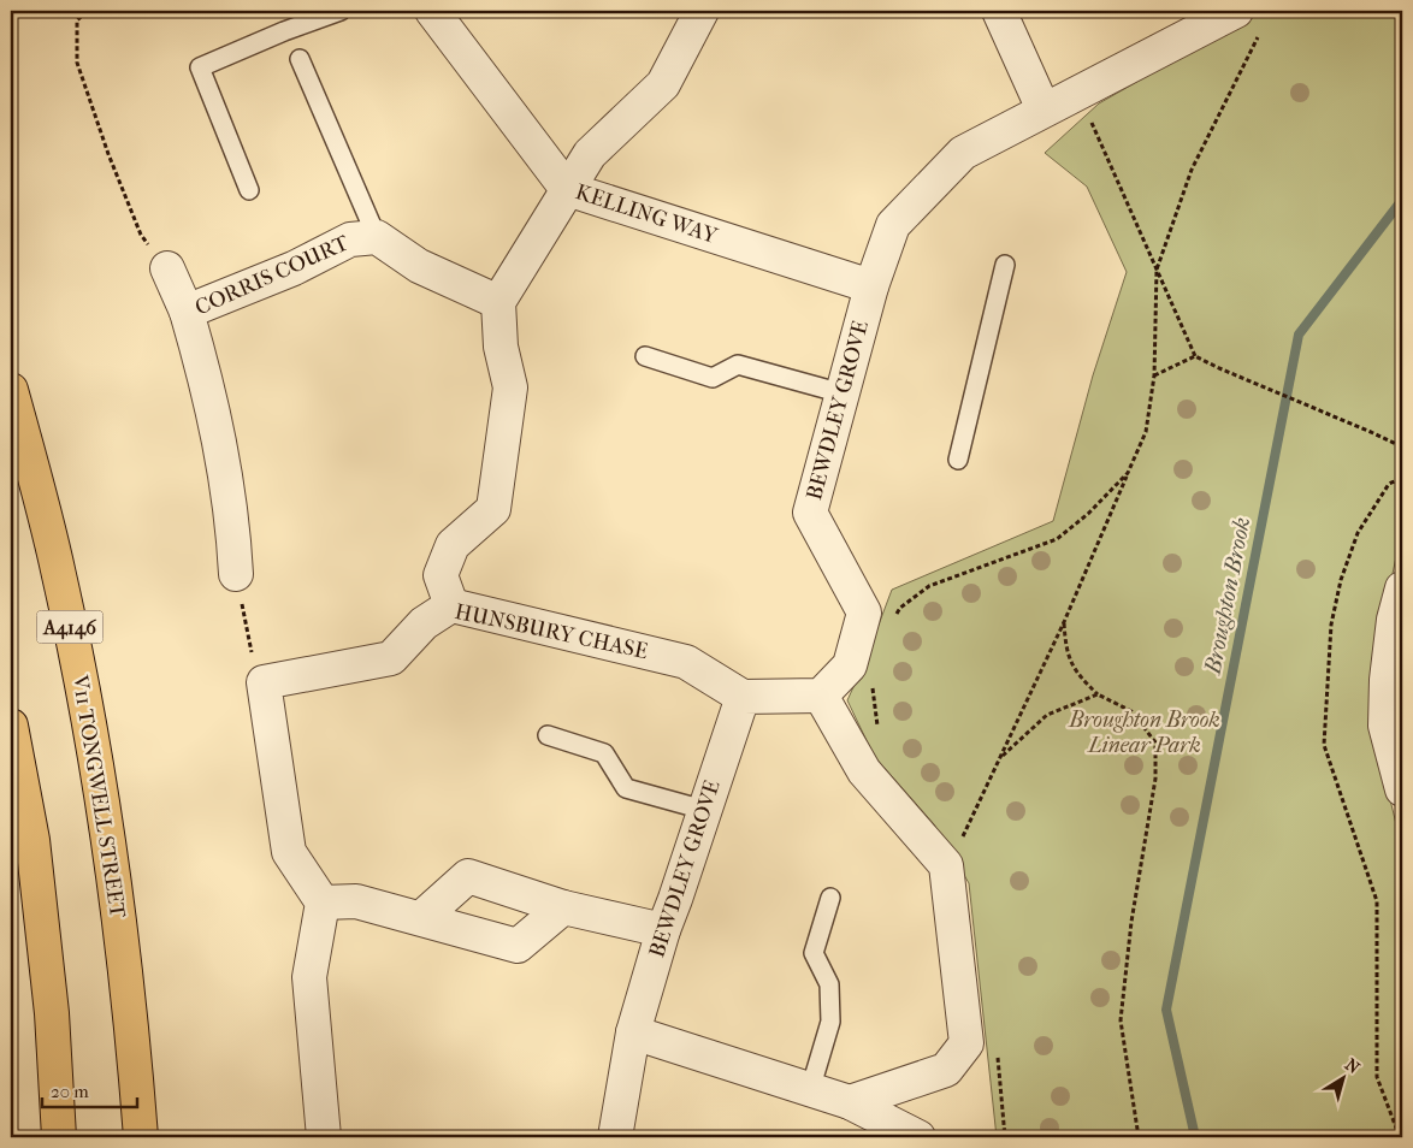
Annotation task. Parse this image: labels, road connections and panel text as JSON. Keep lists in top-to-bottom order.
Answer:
{
  "streets": {
    "highway": ["A4146", "V11 TONGWELL STREET"],
    "street": [
      "KELLING WAY",
      "CORRIS COURT",
      "BEWDLEY GROVE",
      "HUNSBURY CHASE"
    ]
  },
  "crossings": [
    ["KELLING WAY", "BEWDLEY GROVE"],
    ["BEWDLEY GROVE", "HUNSBURY CHASE"]
  ],
  "water": ["Broughton Brook"],
  "parks": ["Broughton Brook Linear Park"],
  "scale_bar": "20 m",
  "north": "top right"
}
